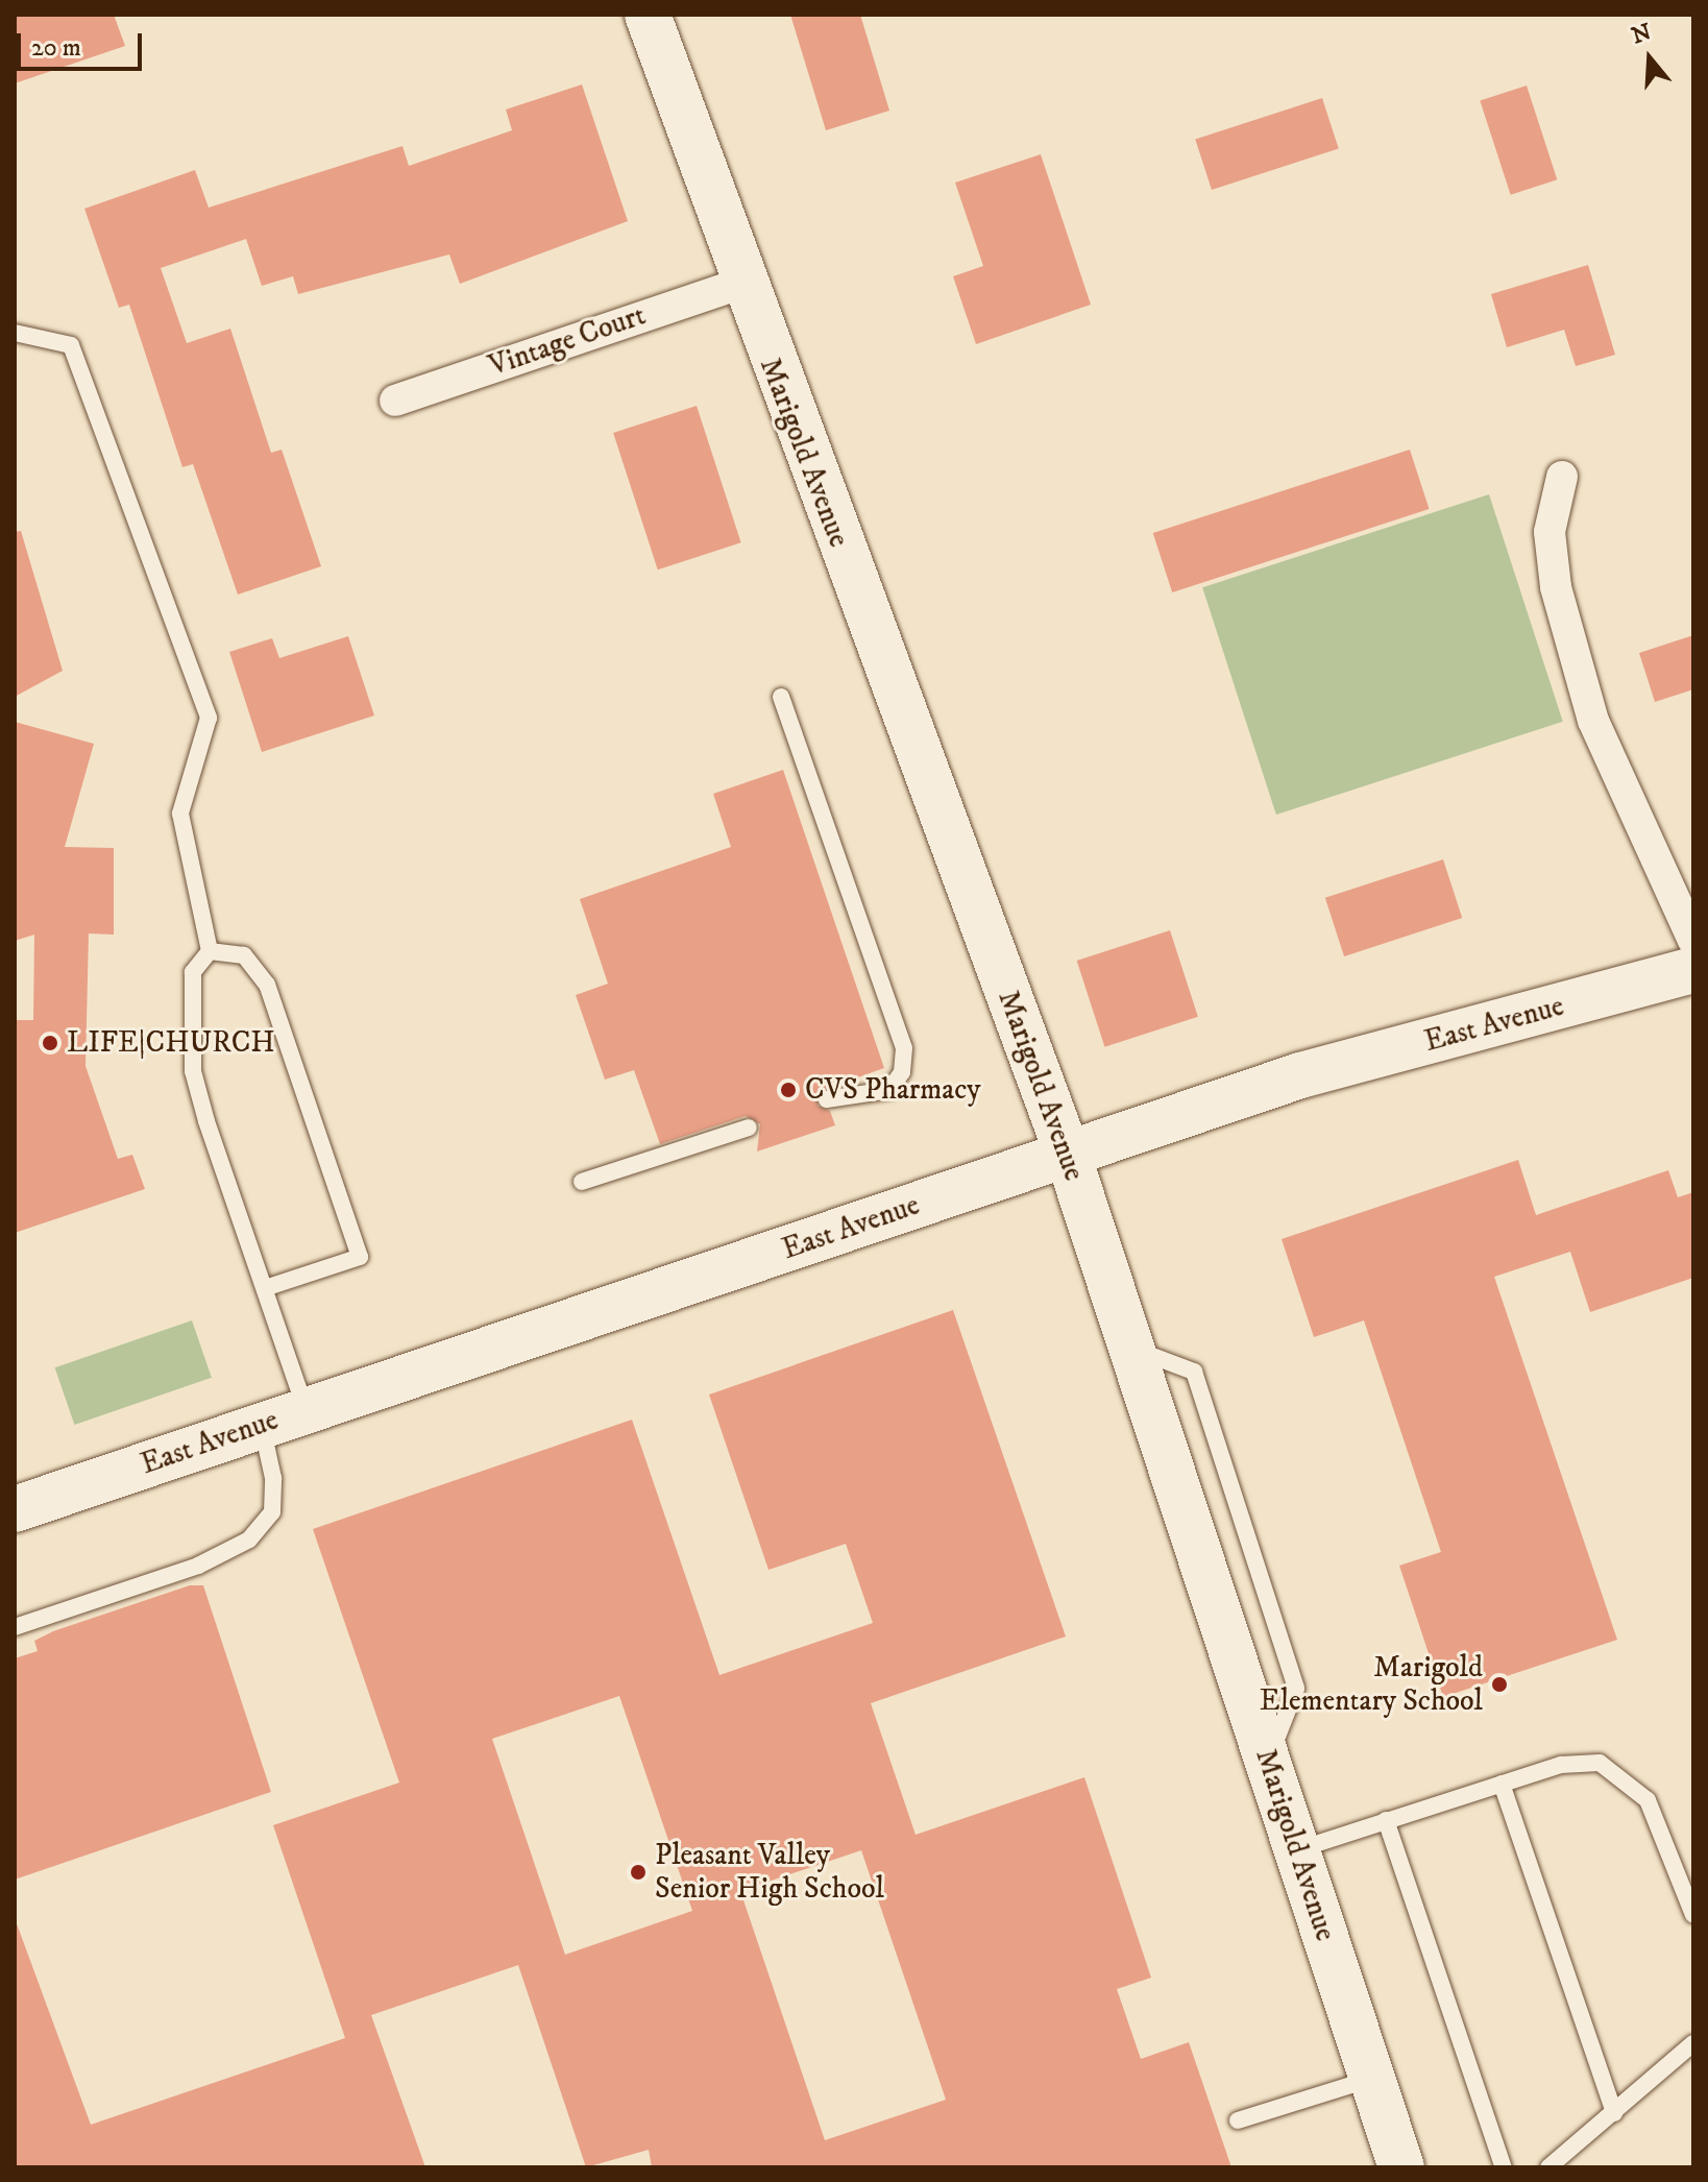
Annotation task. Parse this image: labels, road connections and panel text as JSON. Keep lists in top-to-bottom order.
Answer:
{
  "streets": {
    "street": ["Vintage Court", "Marigold Avenue", "East Avenue"]
  },
  "crossings": [
    ["Vintage Court", "Marigold Avenue"],
    ["Marigold Avenue", "East Avenue"]
  ],
  "places": [
    "LIFE|CHURCH",
    "CVS Pharmacy",
    "Marigold Elementary School",
    "Pleasant Valley Senior High School"
  ],
  "scale_bar": "20 m",
  "north": "top"
}
